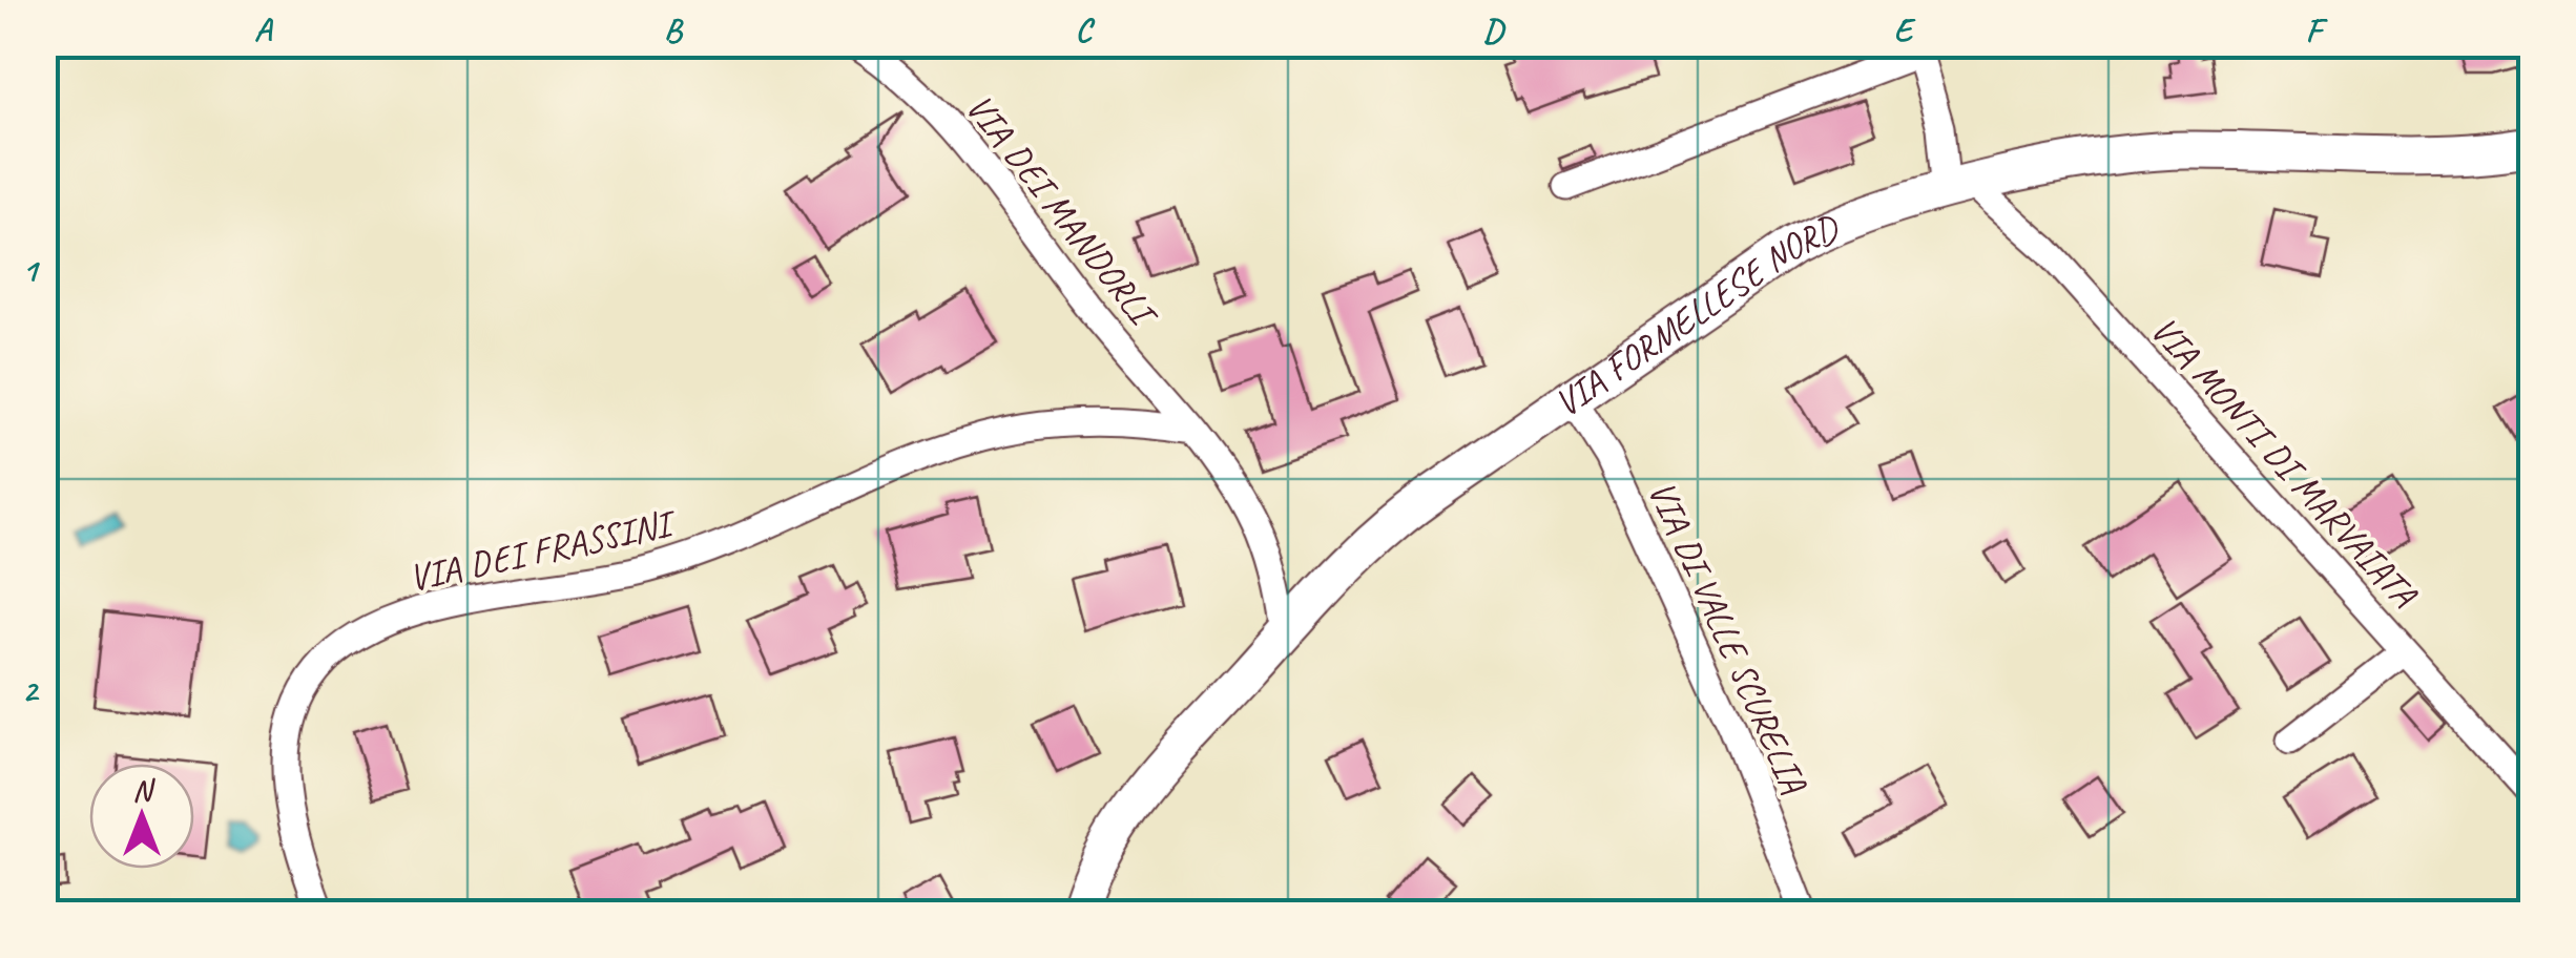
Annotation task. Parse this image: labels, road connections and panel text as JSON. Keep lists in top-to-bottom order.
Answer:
{
  "streets": {
    "street": [
      "VIA DEI MANDORLI",
      "VIA FORMELLESE NORD",
      "VIA MONTI DI MARVAIATA",
      "VIA DEI FRASSINI",
      "VIA DI VALLE SCURELIA"
    ]
  },
  "crossings": [
    ["VIA DEI MANDORLI", "VIA FORMELLESE NORD"],
    ["VIA DEI MANDORLI", "VIA DEI FRASSINI"],
    ["VIA FORMELLESE NORD", "VIA MONTI DI MARVAIATA"],
    ["VIA FORMELLESE NORD", "VIA DI VALLE SCURELIA"]
  ],
  "north": "top",
  "grid": {
    "columns": [
      "A",
      "B",
      "C",
      "D",
      "E",
      "F"
    ],
    "rows": ["1", "2"]
  }
}
